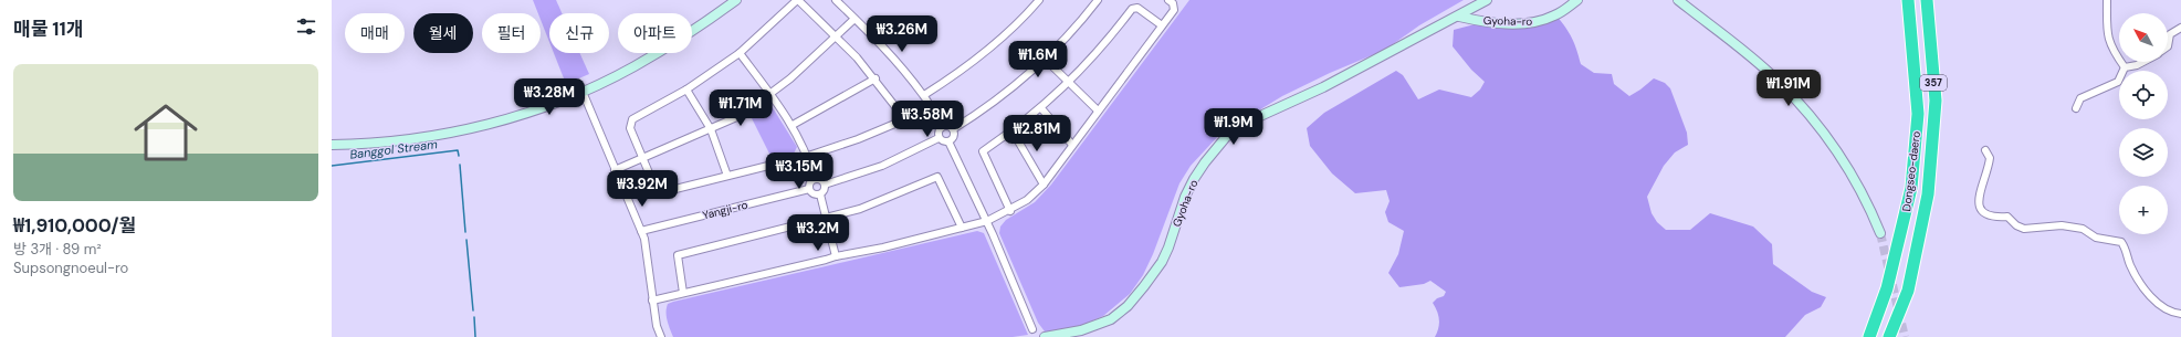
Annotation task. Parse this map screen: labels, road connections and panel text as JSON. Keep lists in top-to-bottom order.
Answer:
{
  "streets": {
    "highway": ["357", "Dongseo-daero"],
    "street": ["Gyoha-ro", "Yangji-ro"]
  },
  "water": ["Banggol Stream"],
  "north": "top left",
  "page": {
    "heading": "매물 11개",
    "map_buttons": "+",
    "chip": [
      "매매",
      "월세",
      "필터",
      "신규",
      "아파트"
    ],
    "price": [
      "₩3.26M",
      "₩1.6M",
      "₩1.91M",
      "₩3.28M",
      "₩1.71M",
      "₩3.58M",
      "₩1.9M",
      "₩2.81M",
      "₩3.15M",
      "₩3.92M",
      "₩3.2M"
    ],
    "list": [
      {
        "name": "₩1,910,000/월",
        "note": "방 3개 · 89 m² · Supsongnoeul-ro"
      }
    ]
  }
}
